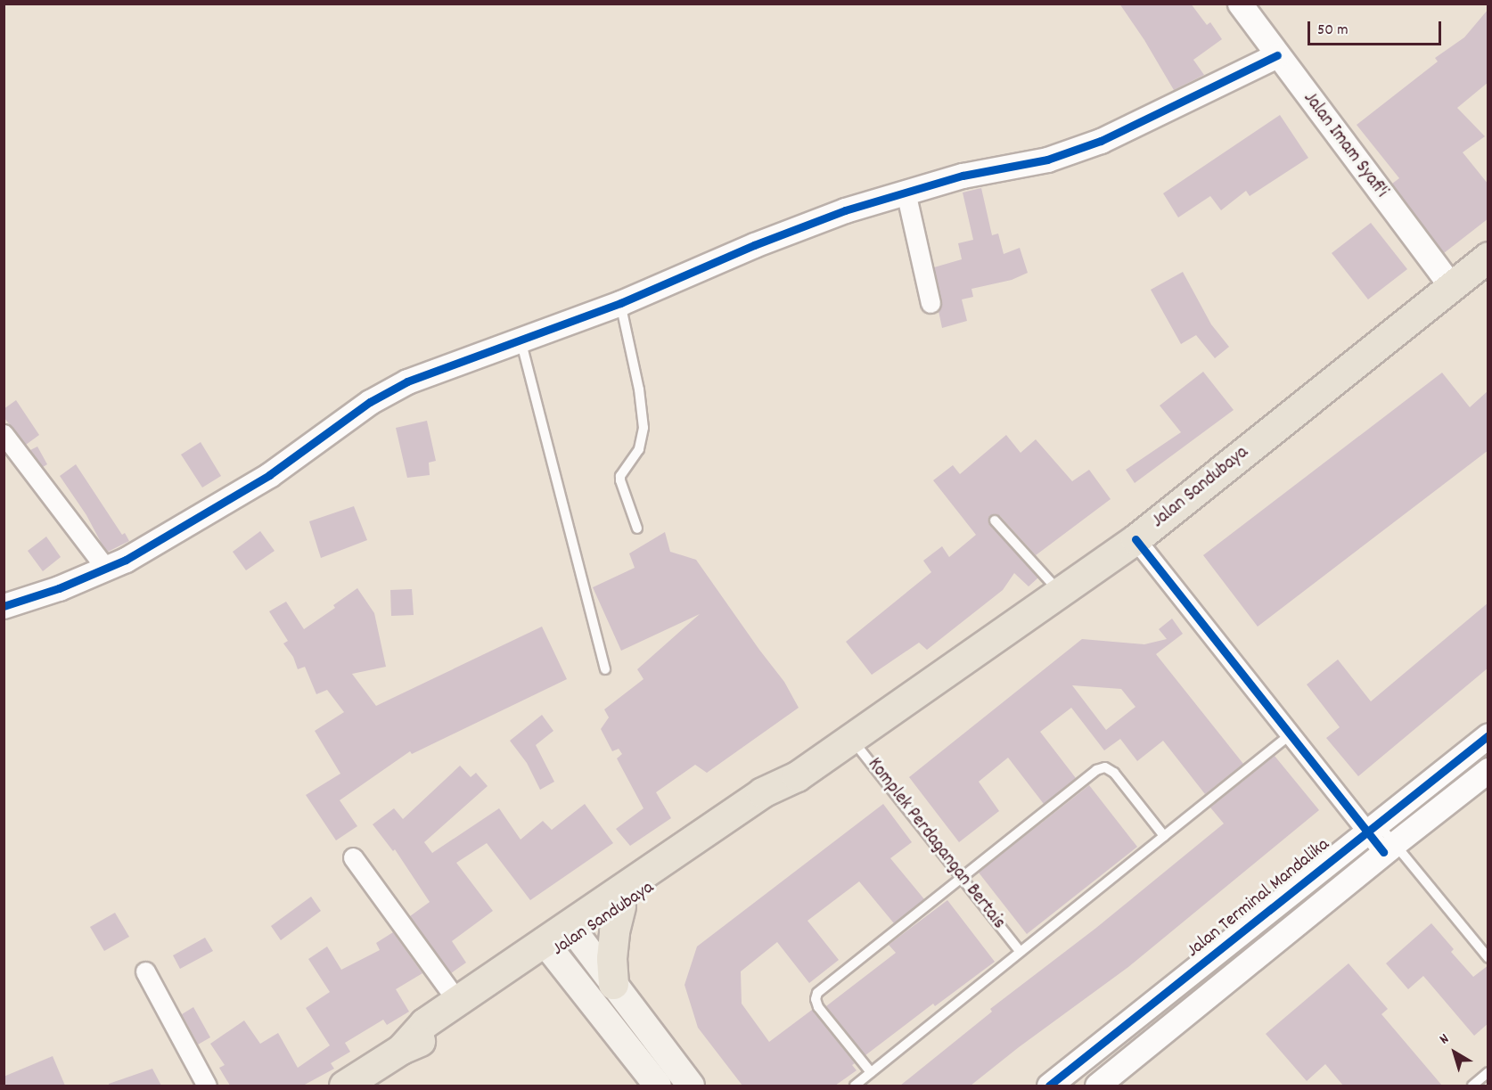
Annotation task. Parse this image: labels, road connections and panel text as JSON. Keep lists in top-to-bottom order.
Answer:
{
  "streets": {
    "highway": ["Jalan Sandubaya"],
    "street": ["Jalan Imam Syafi'i", "Jalan Terminal Mandalika"],
    "lane": ["Komplek Perdagangan Bertais"]
  },
  "crossings": [
    ["Jalan Imam Syafi'i", "Jalan Sandubaya"],
    ["Jalan Sandubaya", "Komplek Perdagangan Bertais"]
  ],
  "scale_bar": "50 m",
  "north": "top left"
}
